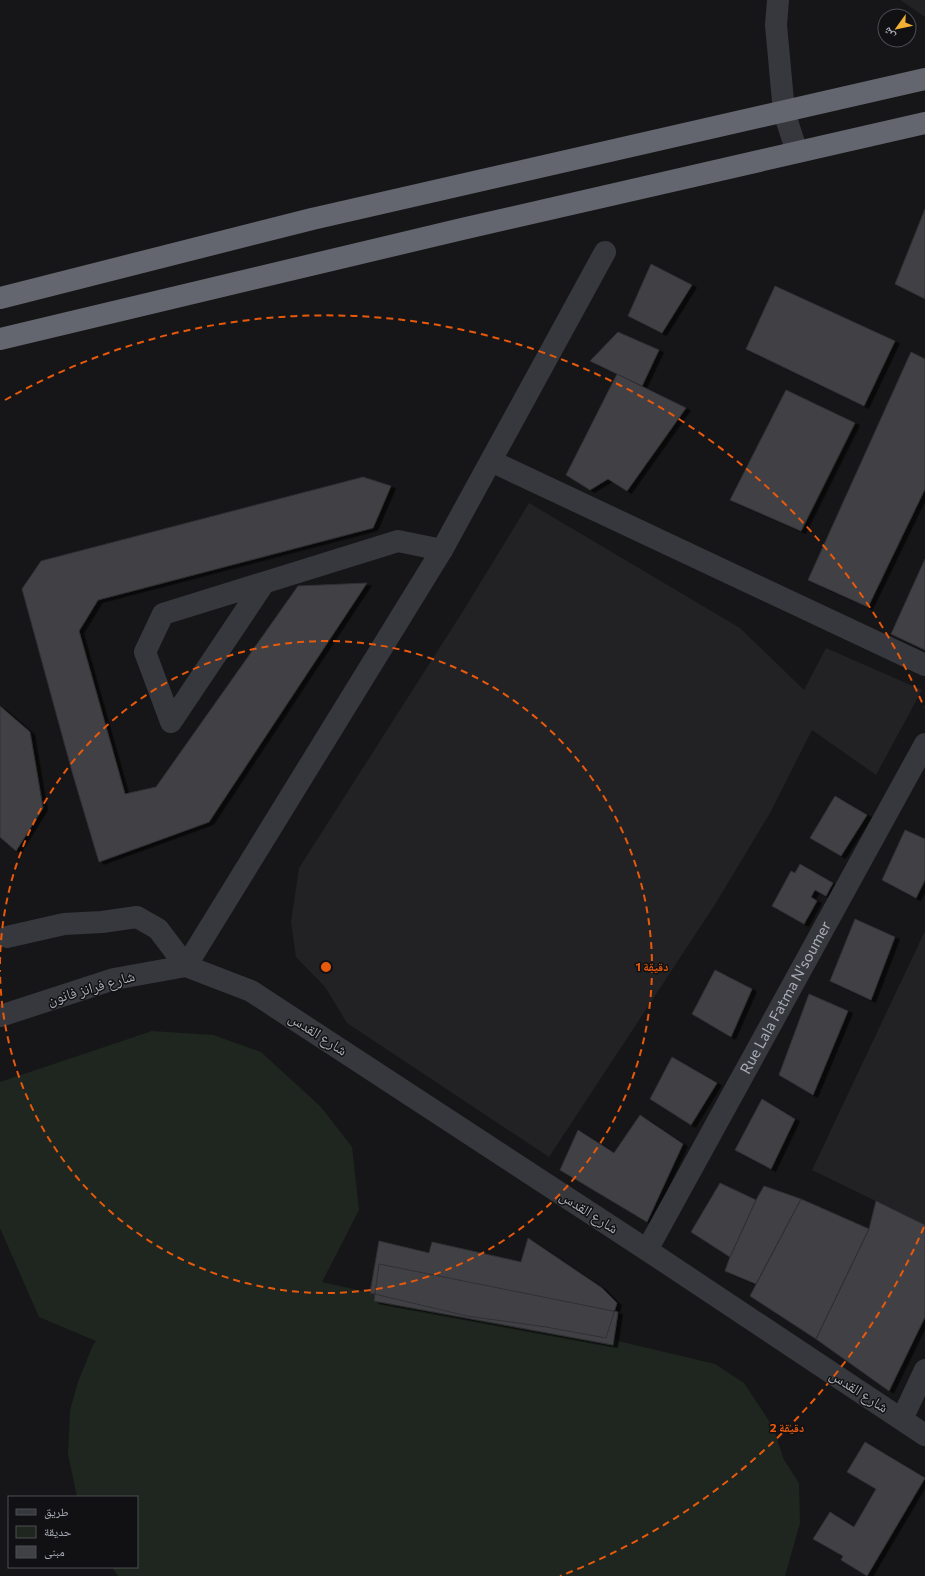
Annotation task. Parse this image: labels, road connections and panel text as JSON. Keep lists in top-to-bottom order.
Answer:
{
  "streets": {
    "street": ["شارع فرانز فانون", "Rue Lala Fatma N'soumer", "شارع القدس"]
  },
  "crossings": [
    ["شارع فرانز فانون", "شارع القدس"],
    ["Rue Lala Fatma N'soumer", "شارع القدس"]
  ],
  "legend": ["طريق", "حديقة", "مبنى"],
  "north": "bottom left",
  "rings": ["1 دقيقة", "2 دقيقة"]
}
